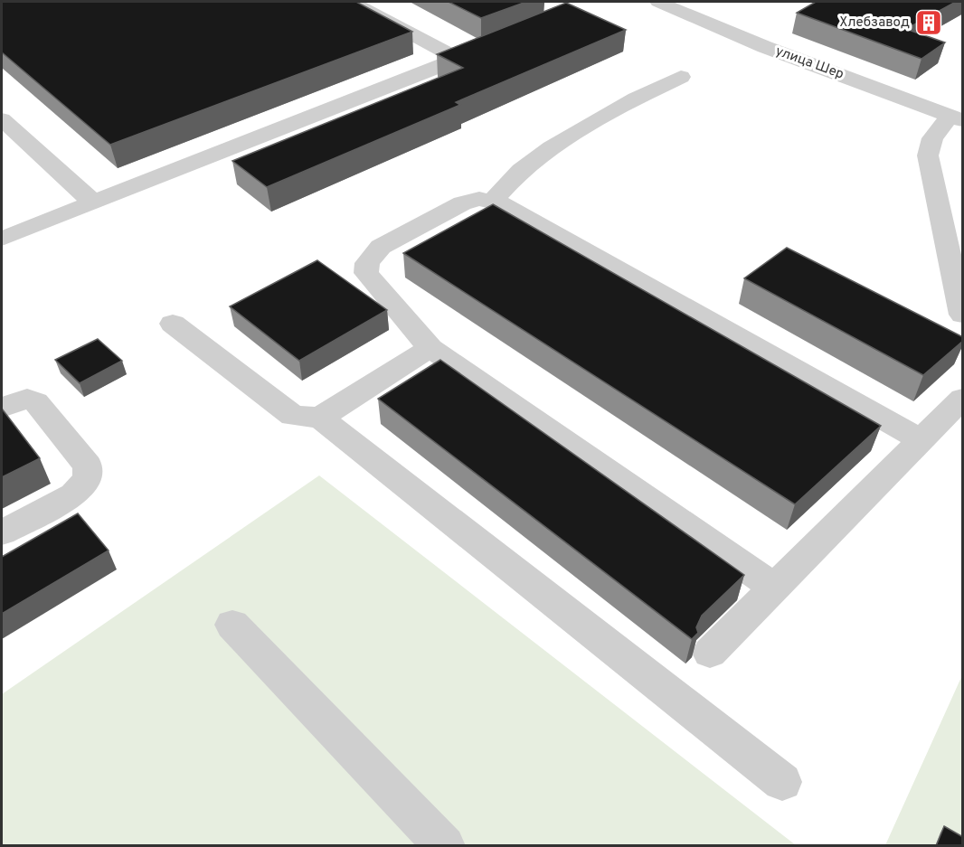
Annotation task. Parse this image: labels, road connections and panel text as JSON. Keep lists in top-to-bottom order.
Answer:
{
  "streets": {
    "street": ["улица Шер"]
  },
  "places": {
    "building": ["Хлебзавод"]
  }
}
